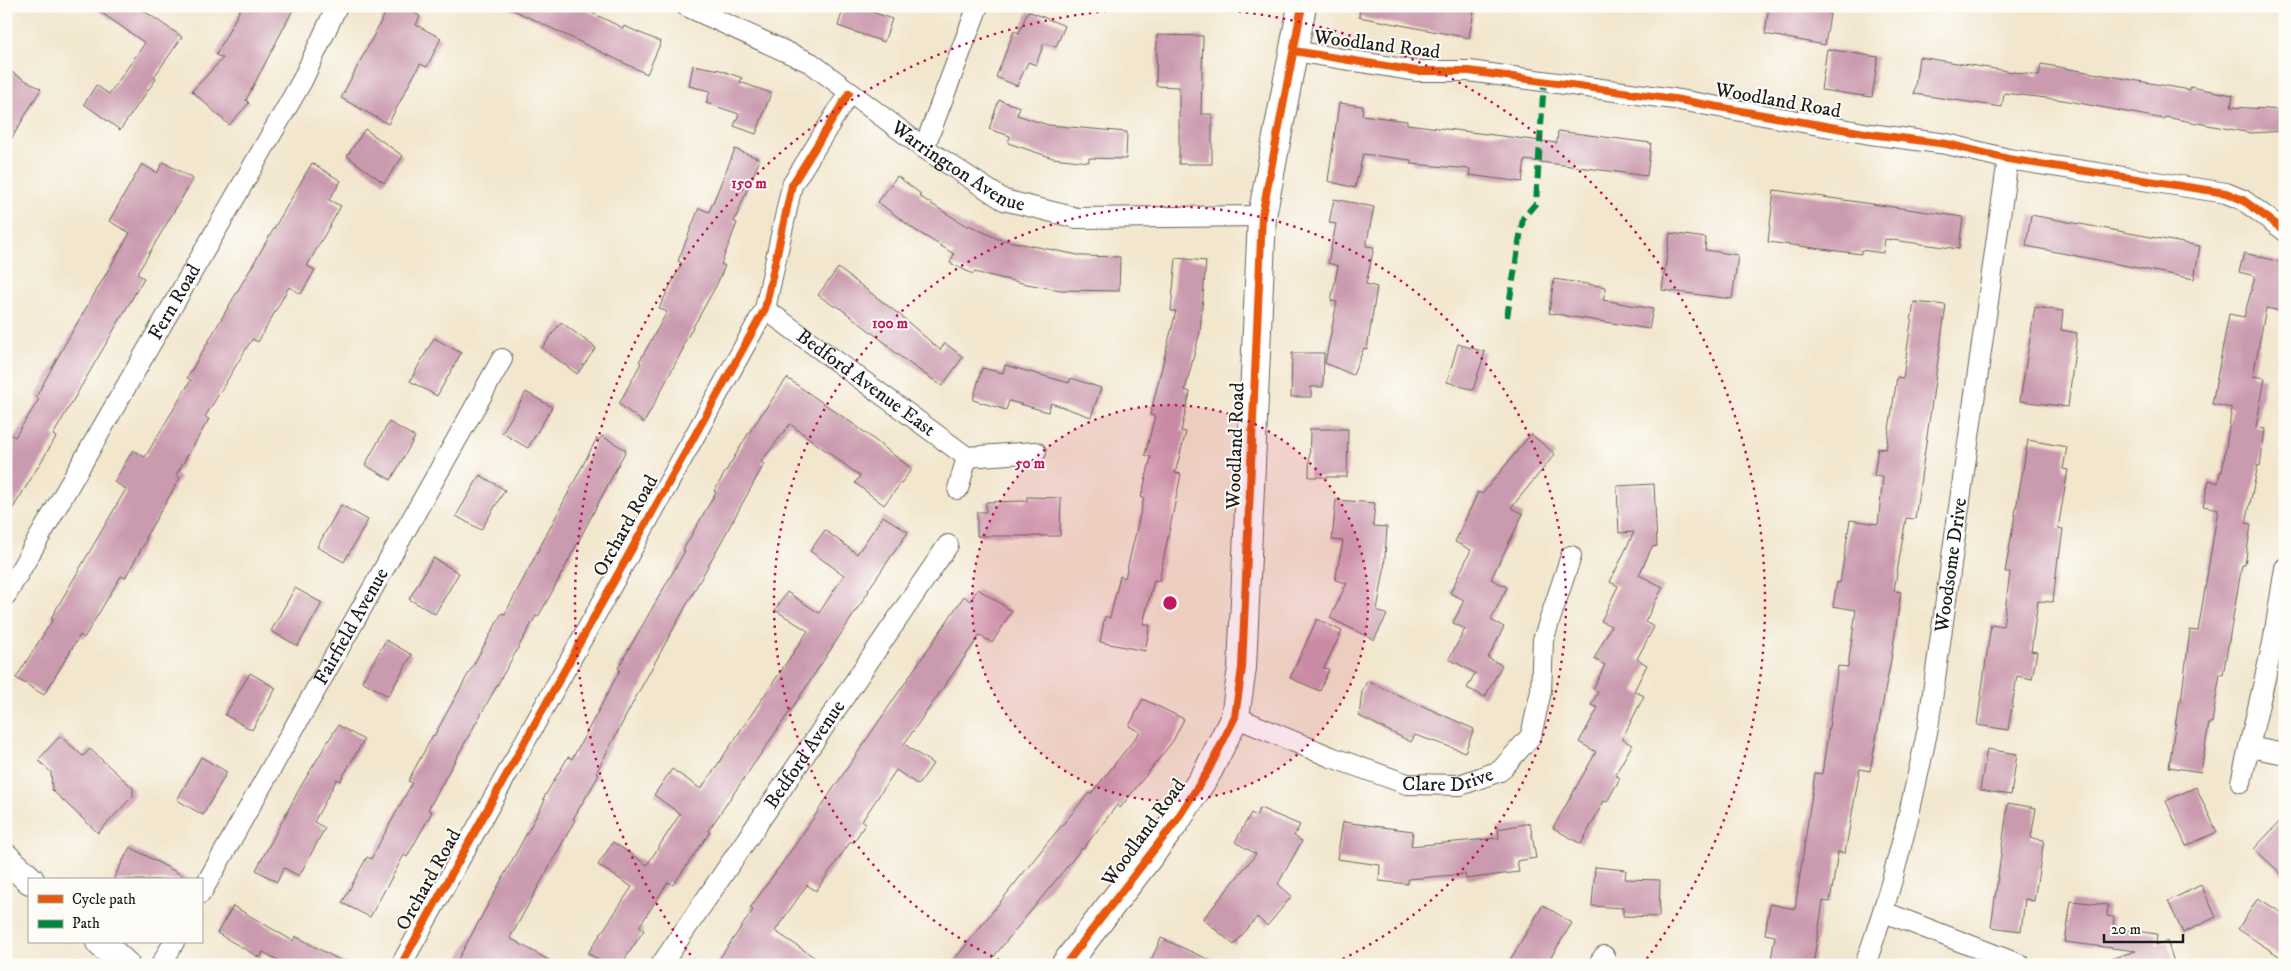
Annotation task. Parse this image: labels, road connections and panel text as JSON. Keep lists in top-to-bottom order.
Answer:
{
  "streets": {
    "street": [
      "Woodland Road",
      "Warrington Avenue",
      "Fern Road",
      "Bedford Avenue East",
      "Orchard Road",
      "Woodsome Drive",
      "Fairfield Avenue",
      "Bedford Avenue",
      "Clare Drive"
    ]
  },
  "crossings": [
    ["Woodland Road", "Warrington Avenue"],
    ["Woodland Road", "Woodsome Drive"],
    ["Woodland Road", "Clare Drive"],
    ["Warrington Avenue", "Orchard Road"],
    ["Bedford Avenue East", "Orchard Road"]
  ],
  "legend": ["Cycle path", "Path"],
  "scale_bar": "20 m",
  "rings": ["150 m", "100 m", "50 m"]
}
